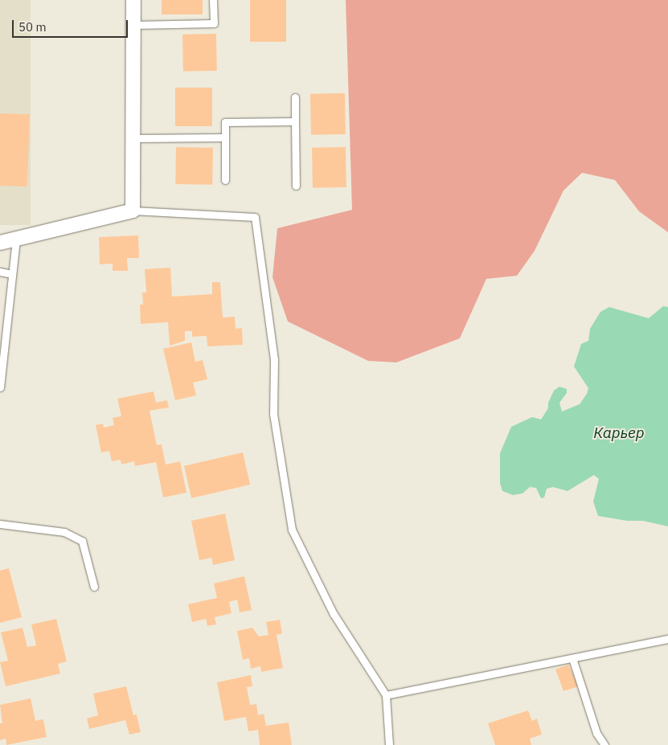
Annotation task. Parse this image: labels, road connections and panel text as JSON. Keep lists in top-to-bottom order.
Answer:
{
  "water": ["Карьер"],
  "scale_bar": "50 m"
}
